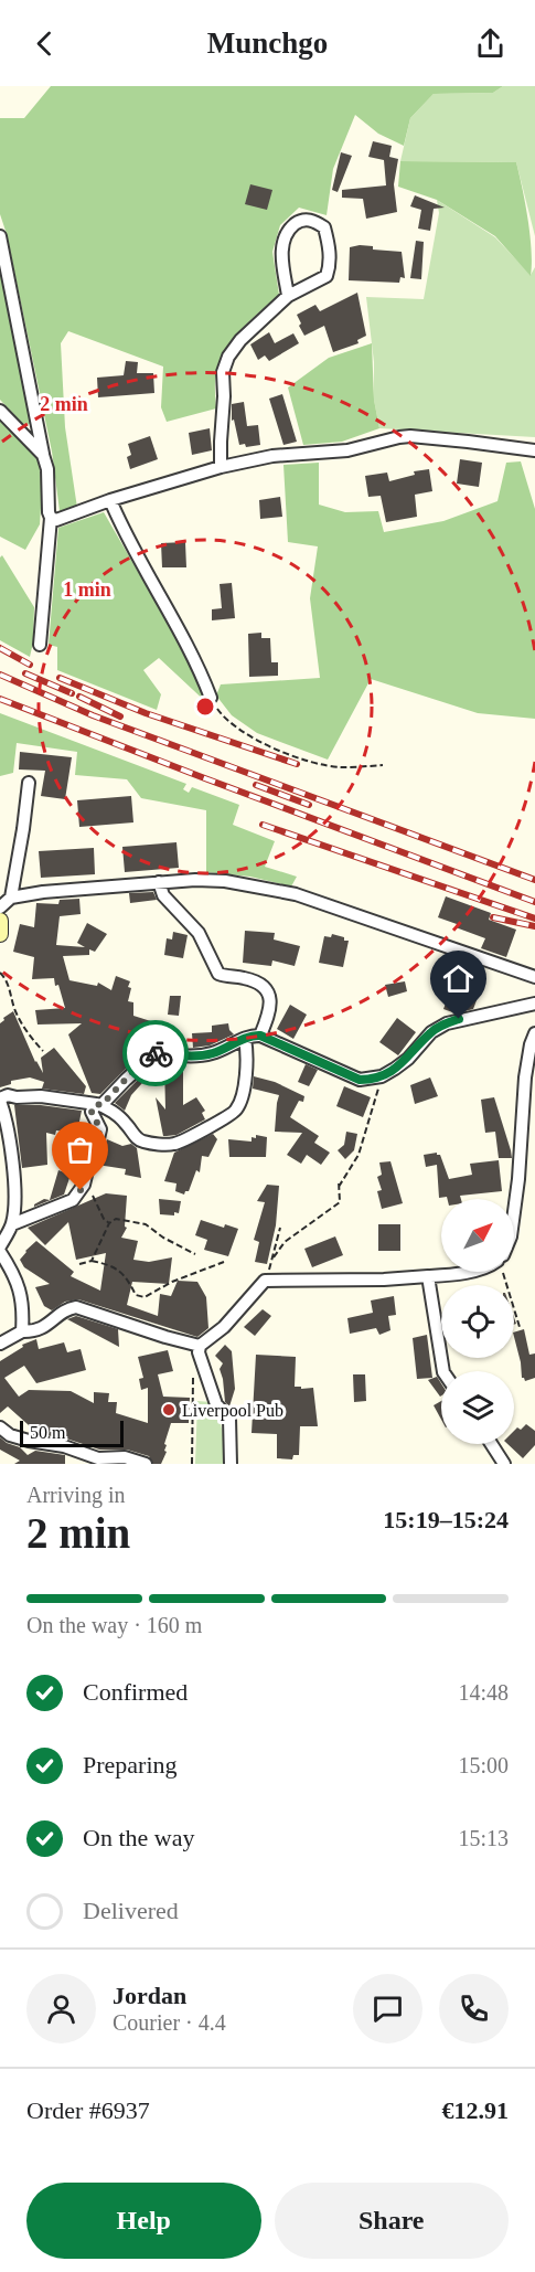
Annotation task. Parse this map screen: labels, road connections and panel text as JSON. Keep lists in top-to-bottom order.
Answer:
{
  "places": ["Liverpool Pub"],
  "scale_bar": "50 m",
  "north": "top right",
  "page": {
    "header": "Munchgo",
    "scale": "50 m",
    "heading": ["2 min", "Arriving in", "15:19–15:24"],
    "panel": [
      "Jordan",
      "Courier · 4.4",
      "Order #6937",
      "€12.91"
    ],
    "bar": "On the way · 160 m",
    "list": [
      ["Confirmed", "14:48"],
      ["Preparing", "15:00"],
      ["On the way", "15:13"],
      "Delivered"
    ],
    "buttons": ["Help", "Share"]
  },
  "rings": ["2 min", "1 min"]
}
